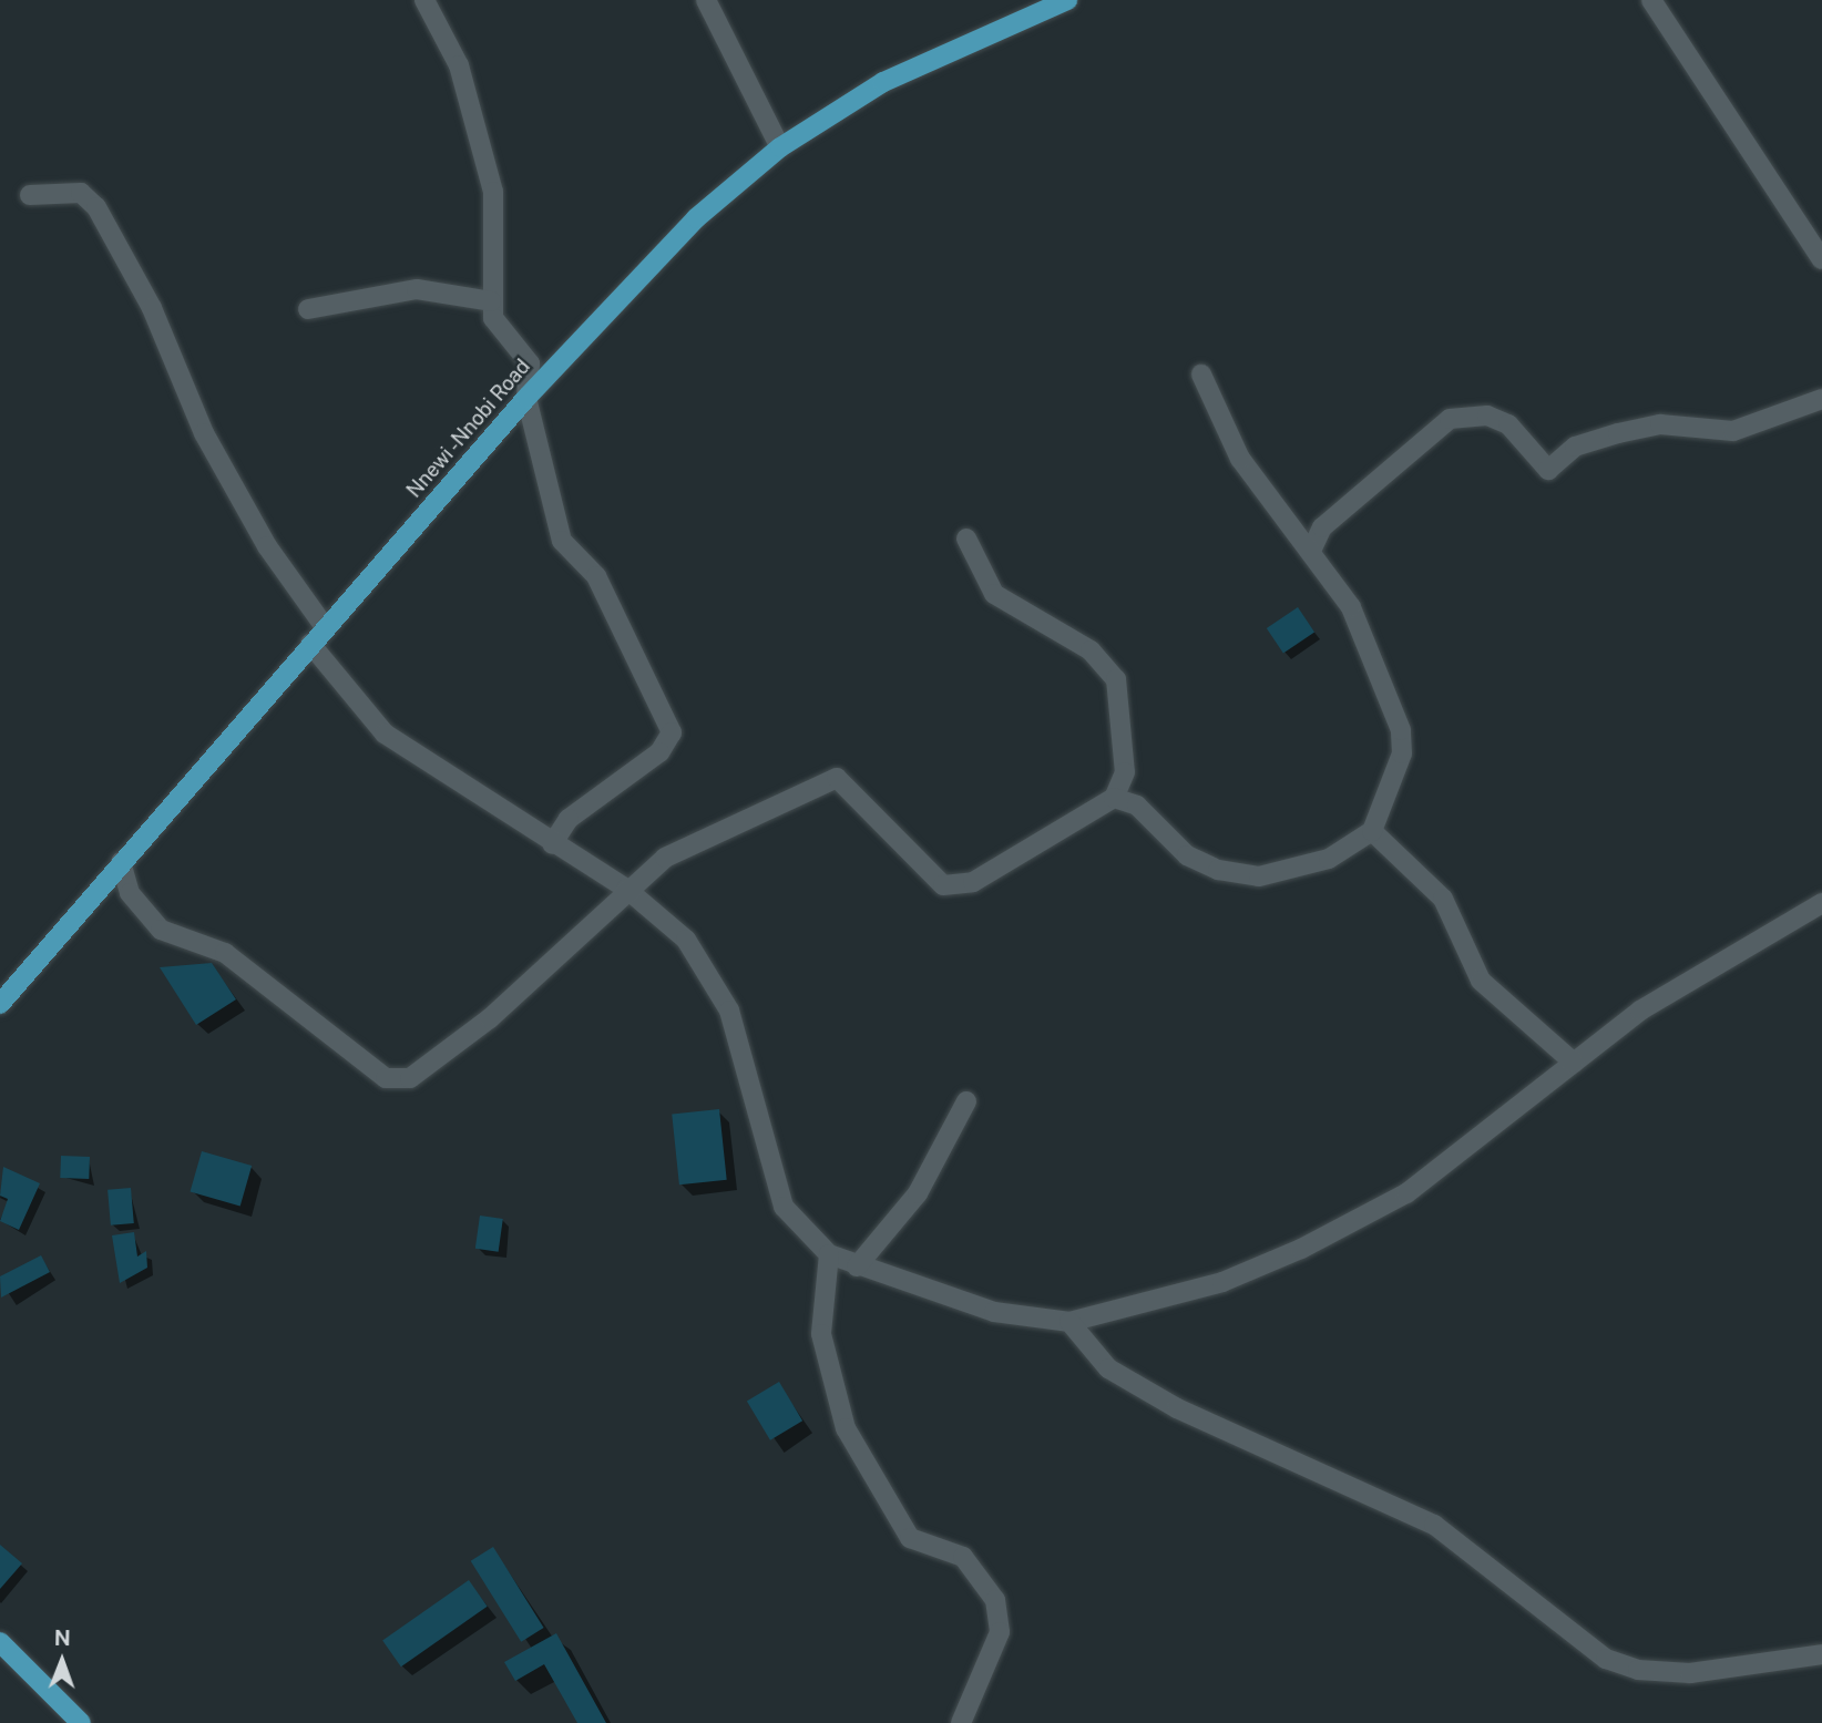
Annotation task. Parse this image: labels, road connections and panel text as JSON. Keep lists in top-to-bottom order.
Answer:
{
  "streets": {
    "main road": ["Nnewi -Nnobi Road"]
  },
  "north": "top"
}
